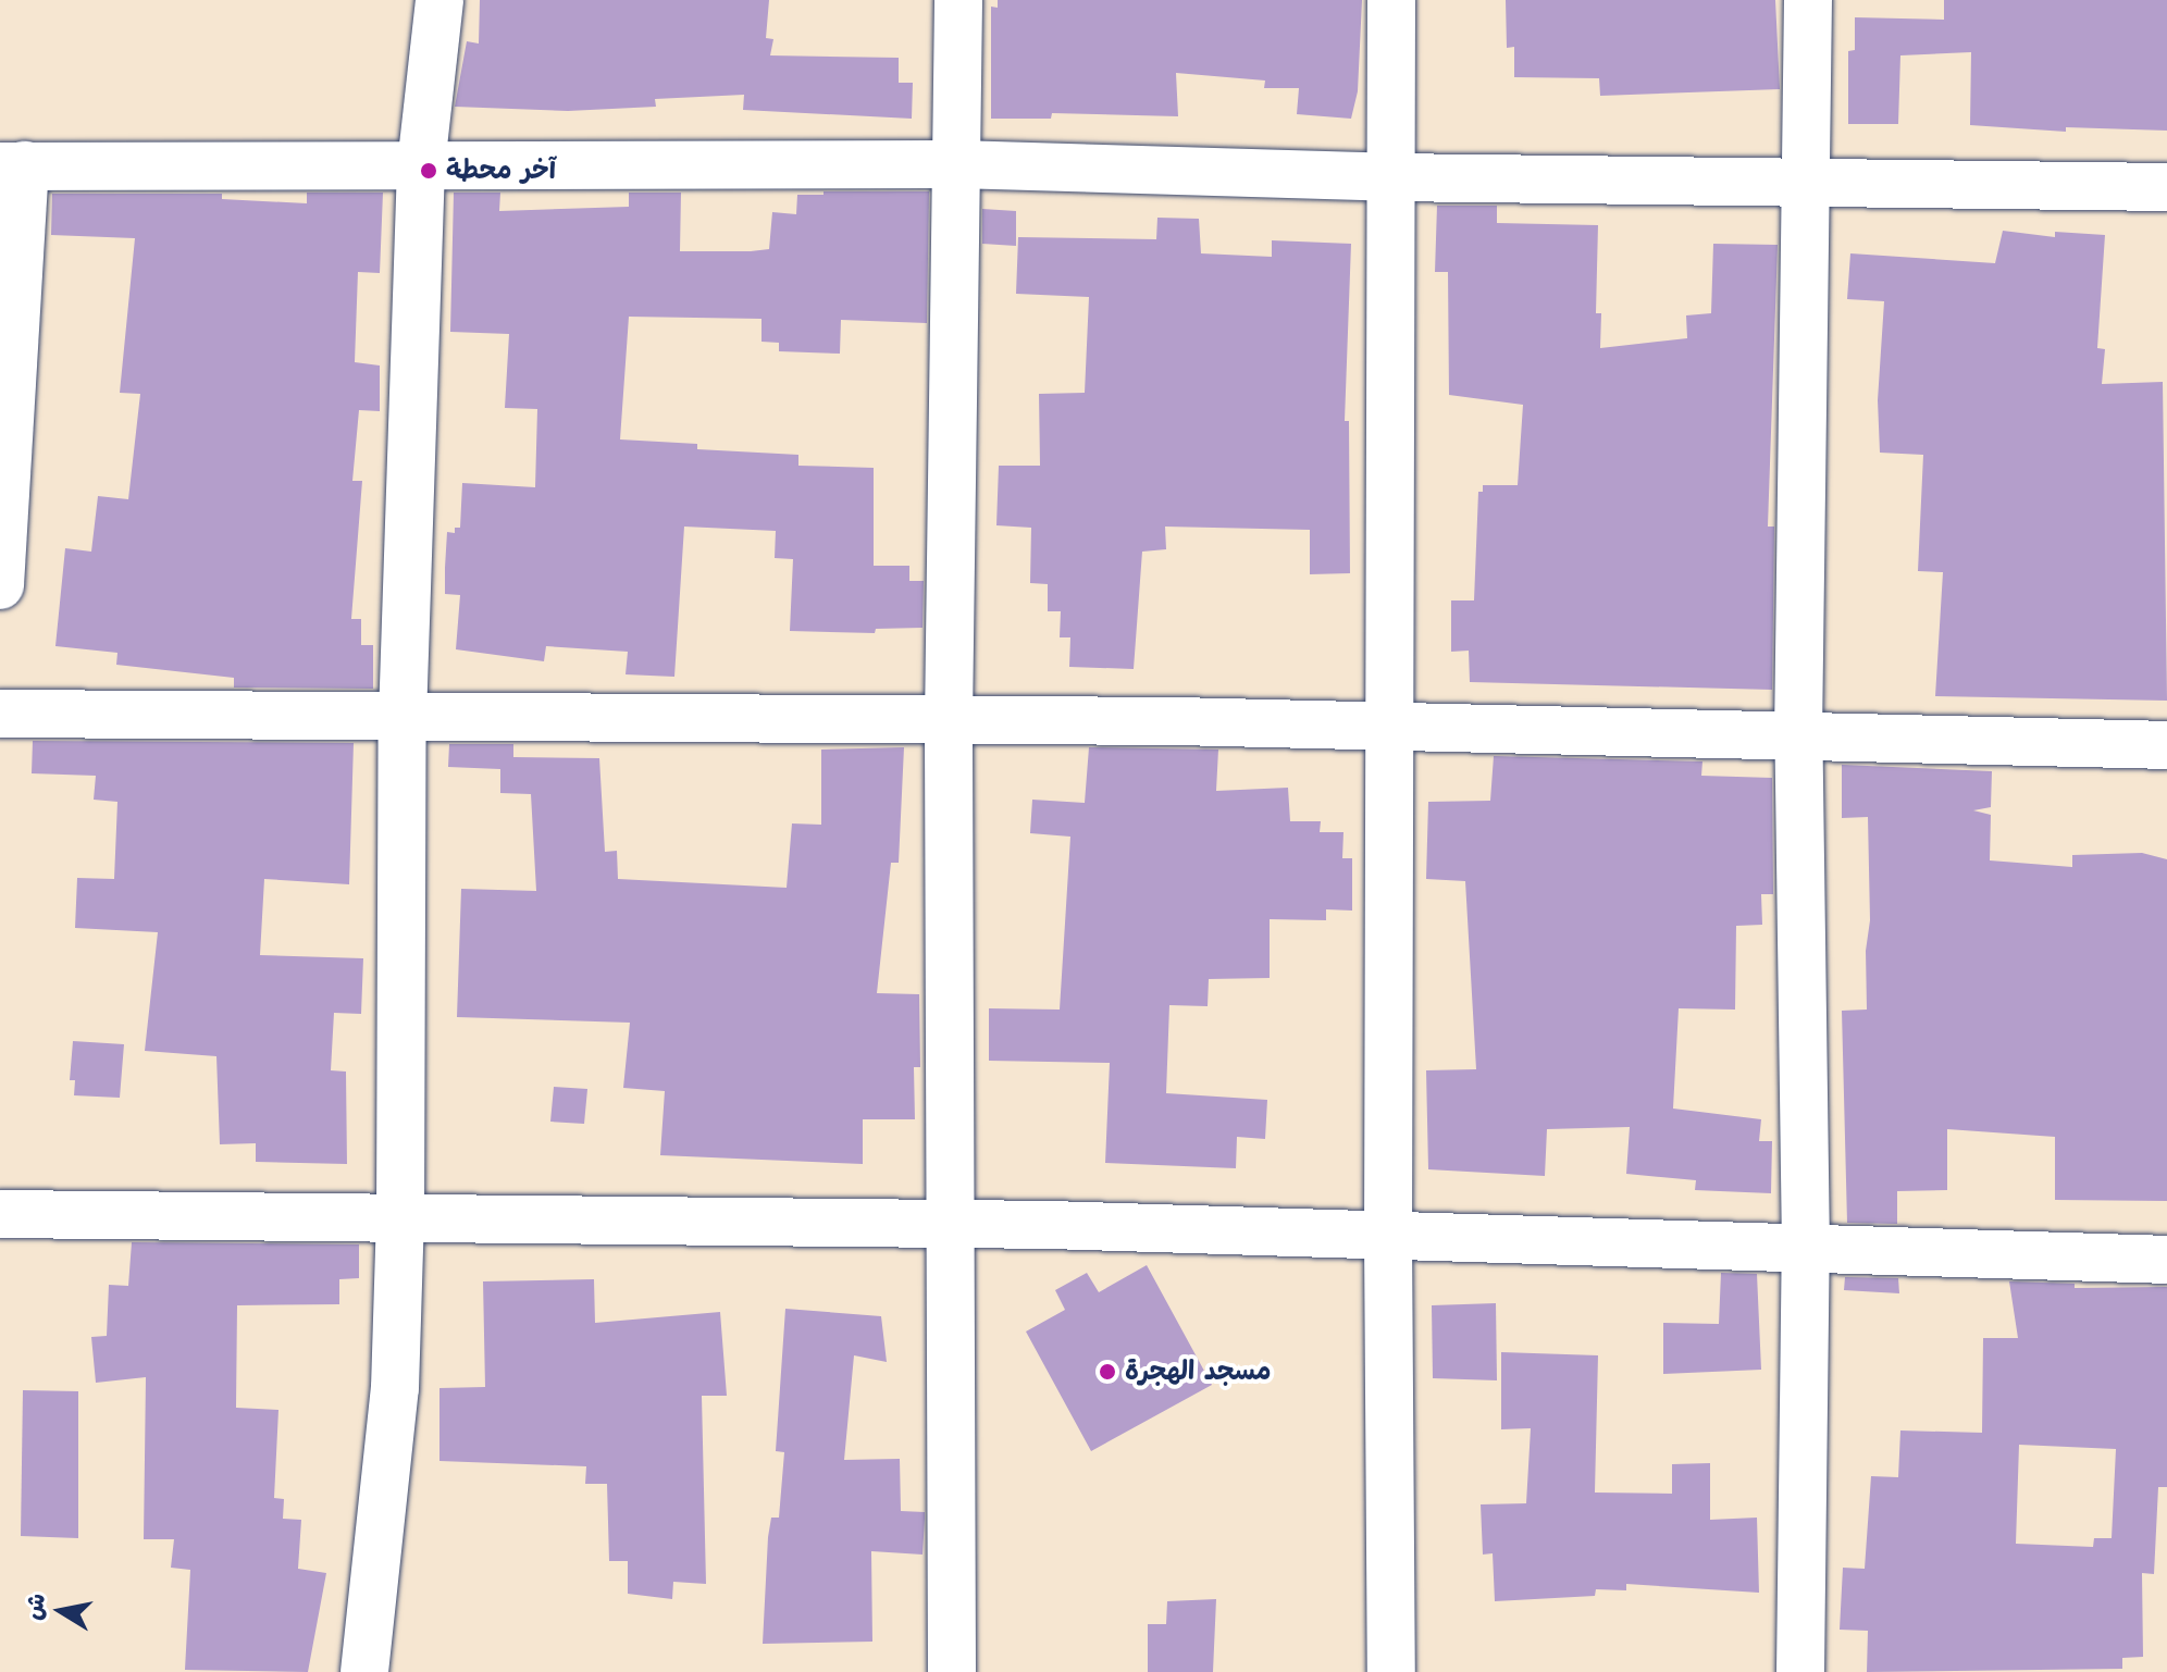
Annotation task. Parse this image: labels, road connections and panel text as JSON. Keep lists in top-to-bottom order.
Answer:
{
  "places": ["آخر محطة", "مسجد الهجرة"],
  "north": "left"
}
